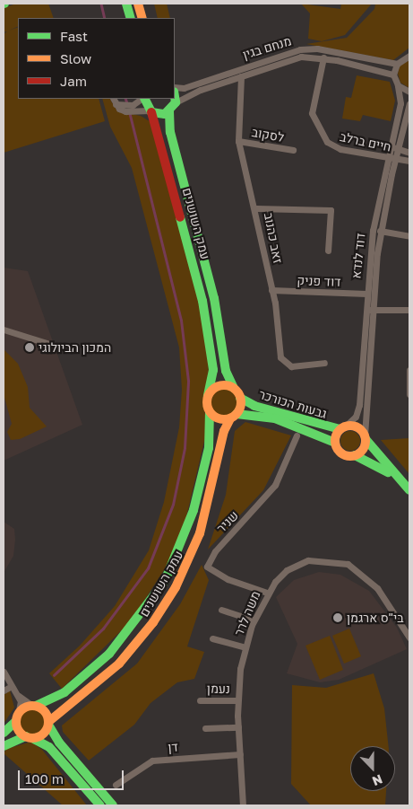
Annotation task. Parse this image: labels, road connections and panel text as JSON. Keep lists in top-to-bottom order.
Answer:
{
  "streets": {
    "street": [
      "מנחם בגין",
      "לסקוב",
      "חיים ברלב",
      "עמק השושנים",
      "זאב כהנוב",
      "דוד לנדא",
      "דוד פניק",
      "גבעות הכורכר",
      "שניר",
      "משה לרר",
      "נעמן",
      "דן"
    ]
  },
  "crossings": [
    ["מנחם בגין", "חיים ברלב"],
    ["מנחם בגין", "זאב כהנוב"],
    ["מנחם בגין", "דוד לנדא"],
    ["לסקוב", "זאב כהנוב"],
    ["חיים ברלב", "דוד לנדא"],
    ["עמק השושנים", "גבעות הכורכר"],
    ["זאב כהנוב", "דוד פניק"],
    ["דוד לנדא", "דוד פניק"],
    ["דוד לנדא", "גבעות הכורכר"],
    ["שניר", "משה לרר"],
    ["משה לרר", "נעמן"],
    ["משה לרר", "דן"]
  ],
  "places": ["המכון הביולוגי", "בי\"ס ארגמן"],
  "legend": ["Fast", "Slow", "Jam"],
  "scale_bar": "100 m",
  "north": "bottom"
}
